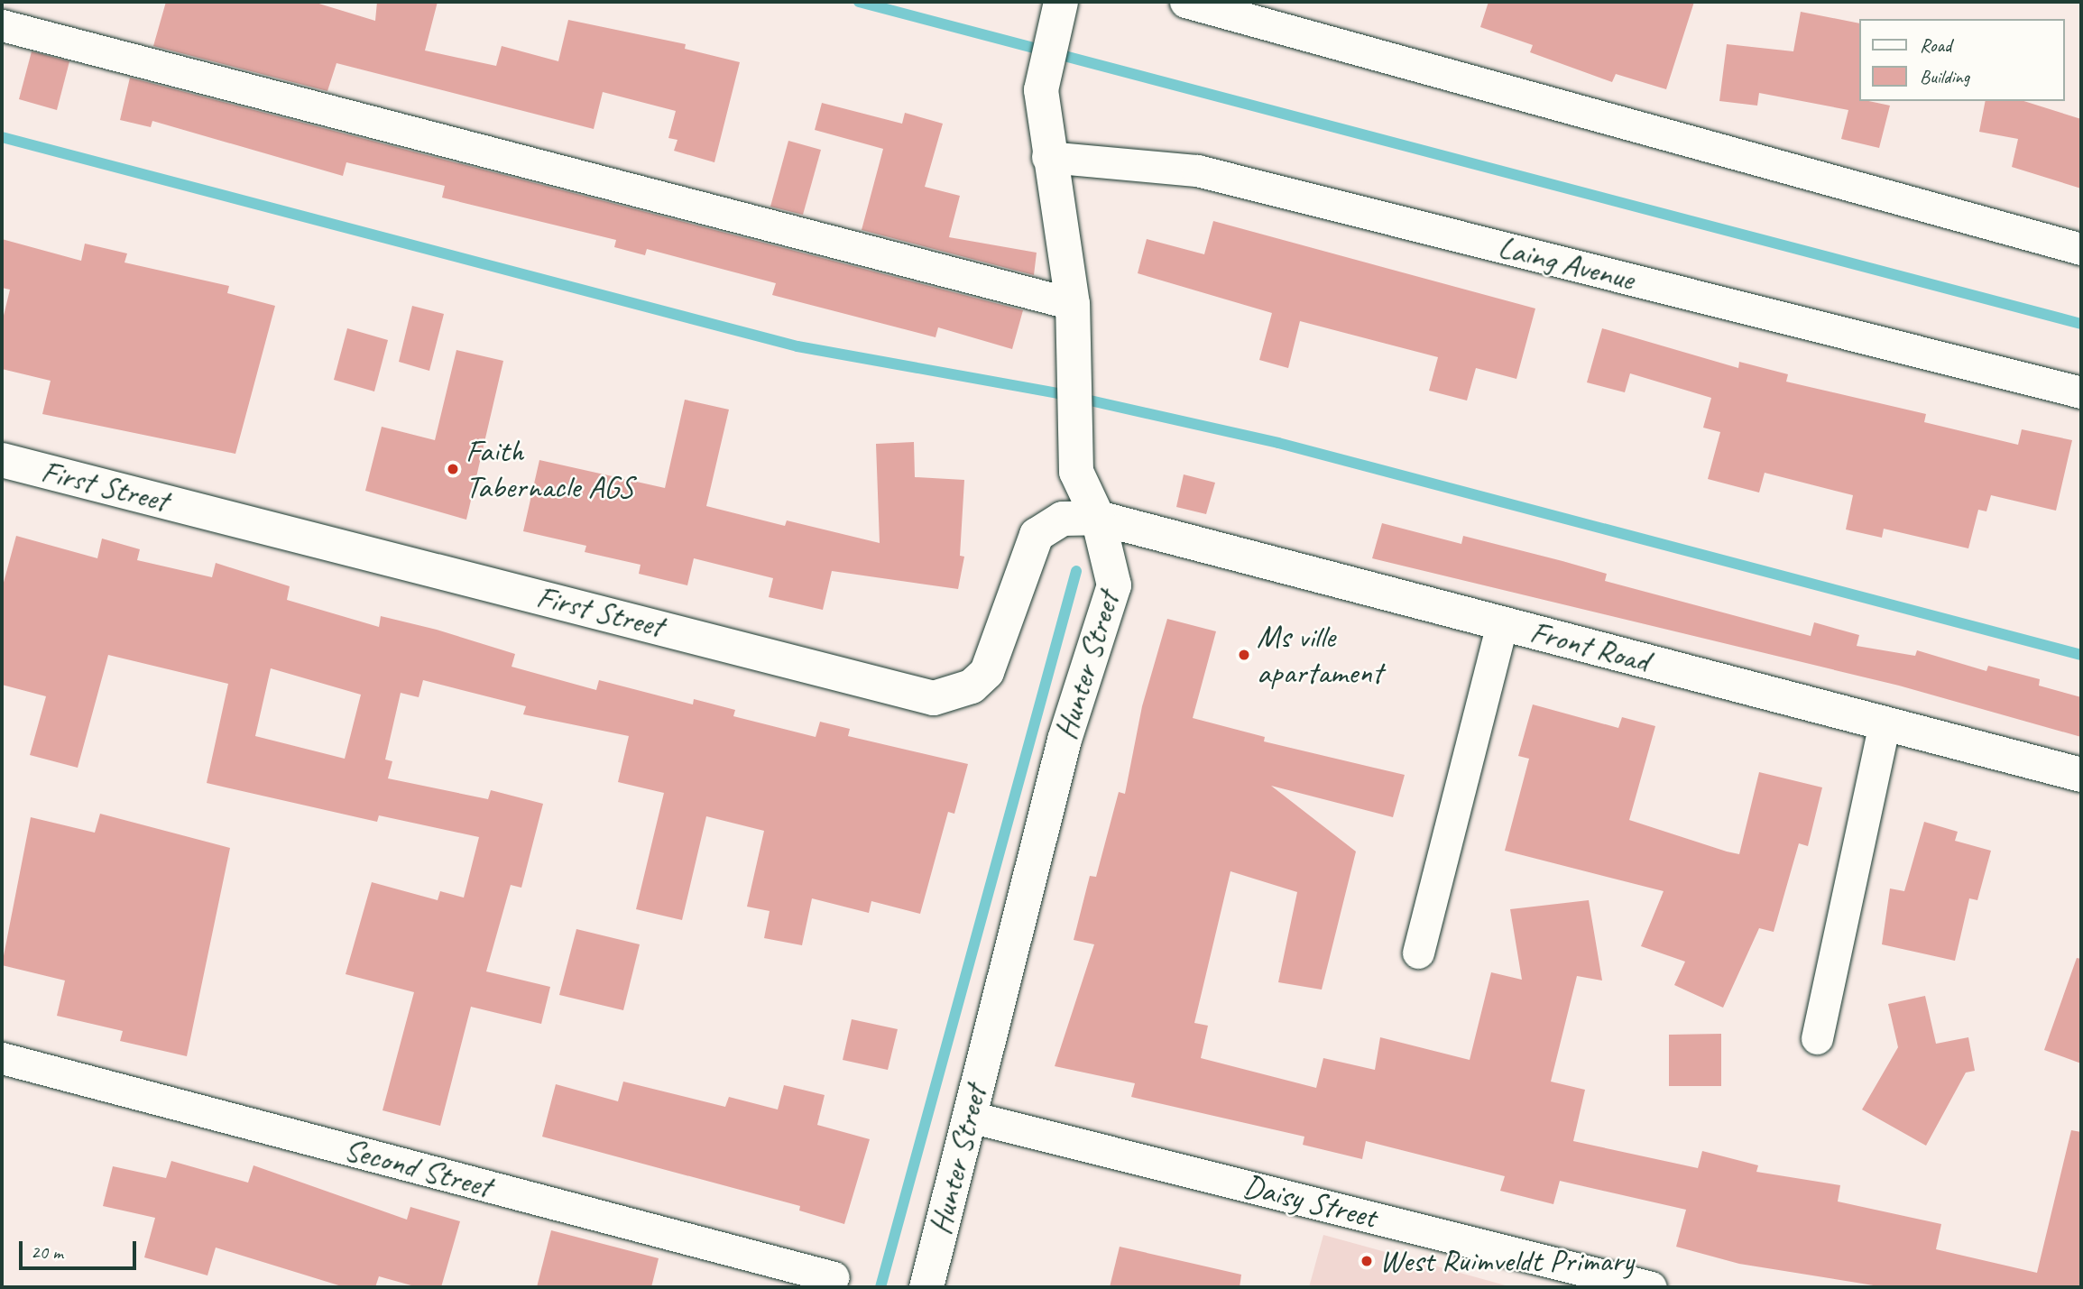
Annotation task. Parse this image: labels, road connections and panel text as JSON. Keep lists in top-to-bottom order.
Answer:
{
  "streets": {
    "street": [
      "Laing Avenue",
      "First Street",
      "Front Road",
      "Hunter Street",
      "Second Street",
      "Daisy Street"
    ]
  },
  "crossings": [
    ["Laing Avenue", "Hunter Street"],
    ["First Street", "Front Road"],
    ["First Street", "Hunter Street"],
    ["Front Road", "Hunter Street"],
    ["Hunter Street", "Daisy Street"]
  ],
  "places": ["Faith Tabernacle AGS", "Ms ville apartament", "West Ruimveldt Primary"],
  "legend": ["Road", "Building"],
  "scale_bar": "20 m"
}
